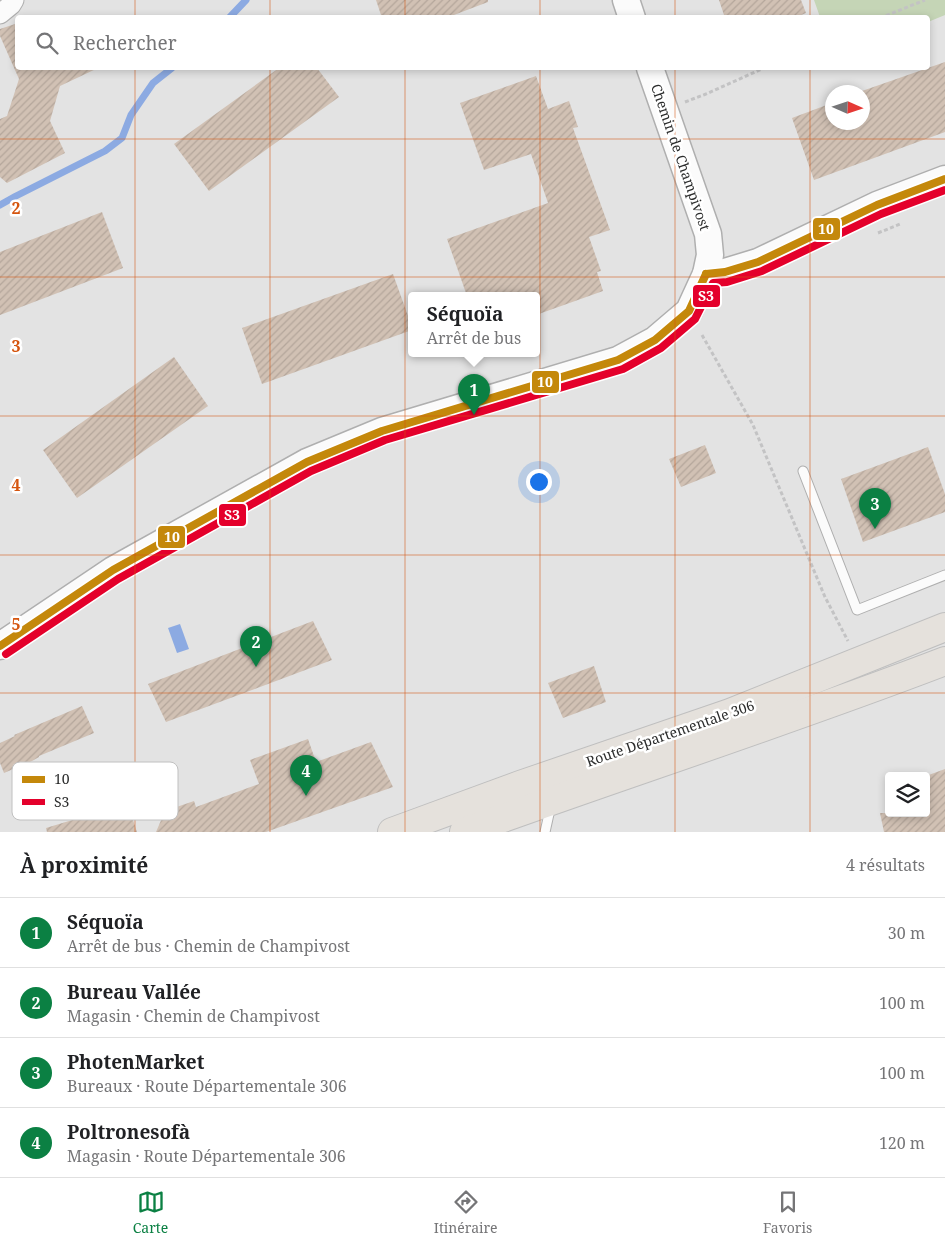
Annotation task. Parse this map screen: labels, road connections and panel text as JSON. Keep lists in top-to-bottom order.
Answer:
{
  "streets": {
    "main road": ["Route Départementale 306"],
    "street": ["Chemin de Champivost"]
  },
  "lines": ["transit line 10", "transit line S3"],
  "legend": ["10", "S3"],
  "north": "right",
  "page": {
    "search": "Rechercher",
    "popup": ["Séquoïa", "Arrêt de bus"],
    "pins": [
      "1",
      "3",
      "2",
      "4"
    ],
    "heading": ["À proximité", "4 résultats"],
    "list": [
      {
        "mark": "1",
        "name": "Séquoïa",
        "note": "Arrêt de bus · Chemin de Champivost",
        "value": "30 m"
      },
      {
        "mark": "2",
        "name": "Bureau Vallée",
        "note": "Magasin · Chemin de Champivost",
        "value": "100 m"
      },
      {
        "mark": "3",
        "name": "PhotenMarket",
        "note": "Bureaux · Route Départementale 306",
        "value": "100 m"
      },
      {
        "mark": "4",
        "name": "Poltronesofà",
        "note": "Magasin · Route Départementale 306",
        "value": "120 m"
      }
    ],
    "nav": ["Carte", "Itinéraire", "Favoris"]
  },
  "grid": {
    "rows": [
      "2",
      "3",
      "4",
      "5"
    ]
  }
}
